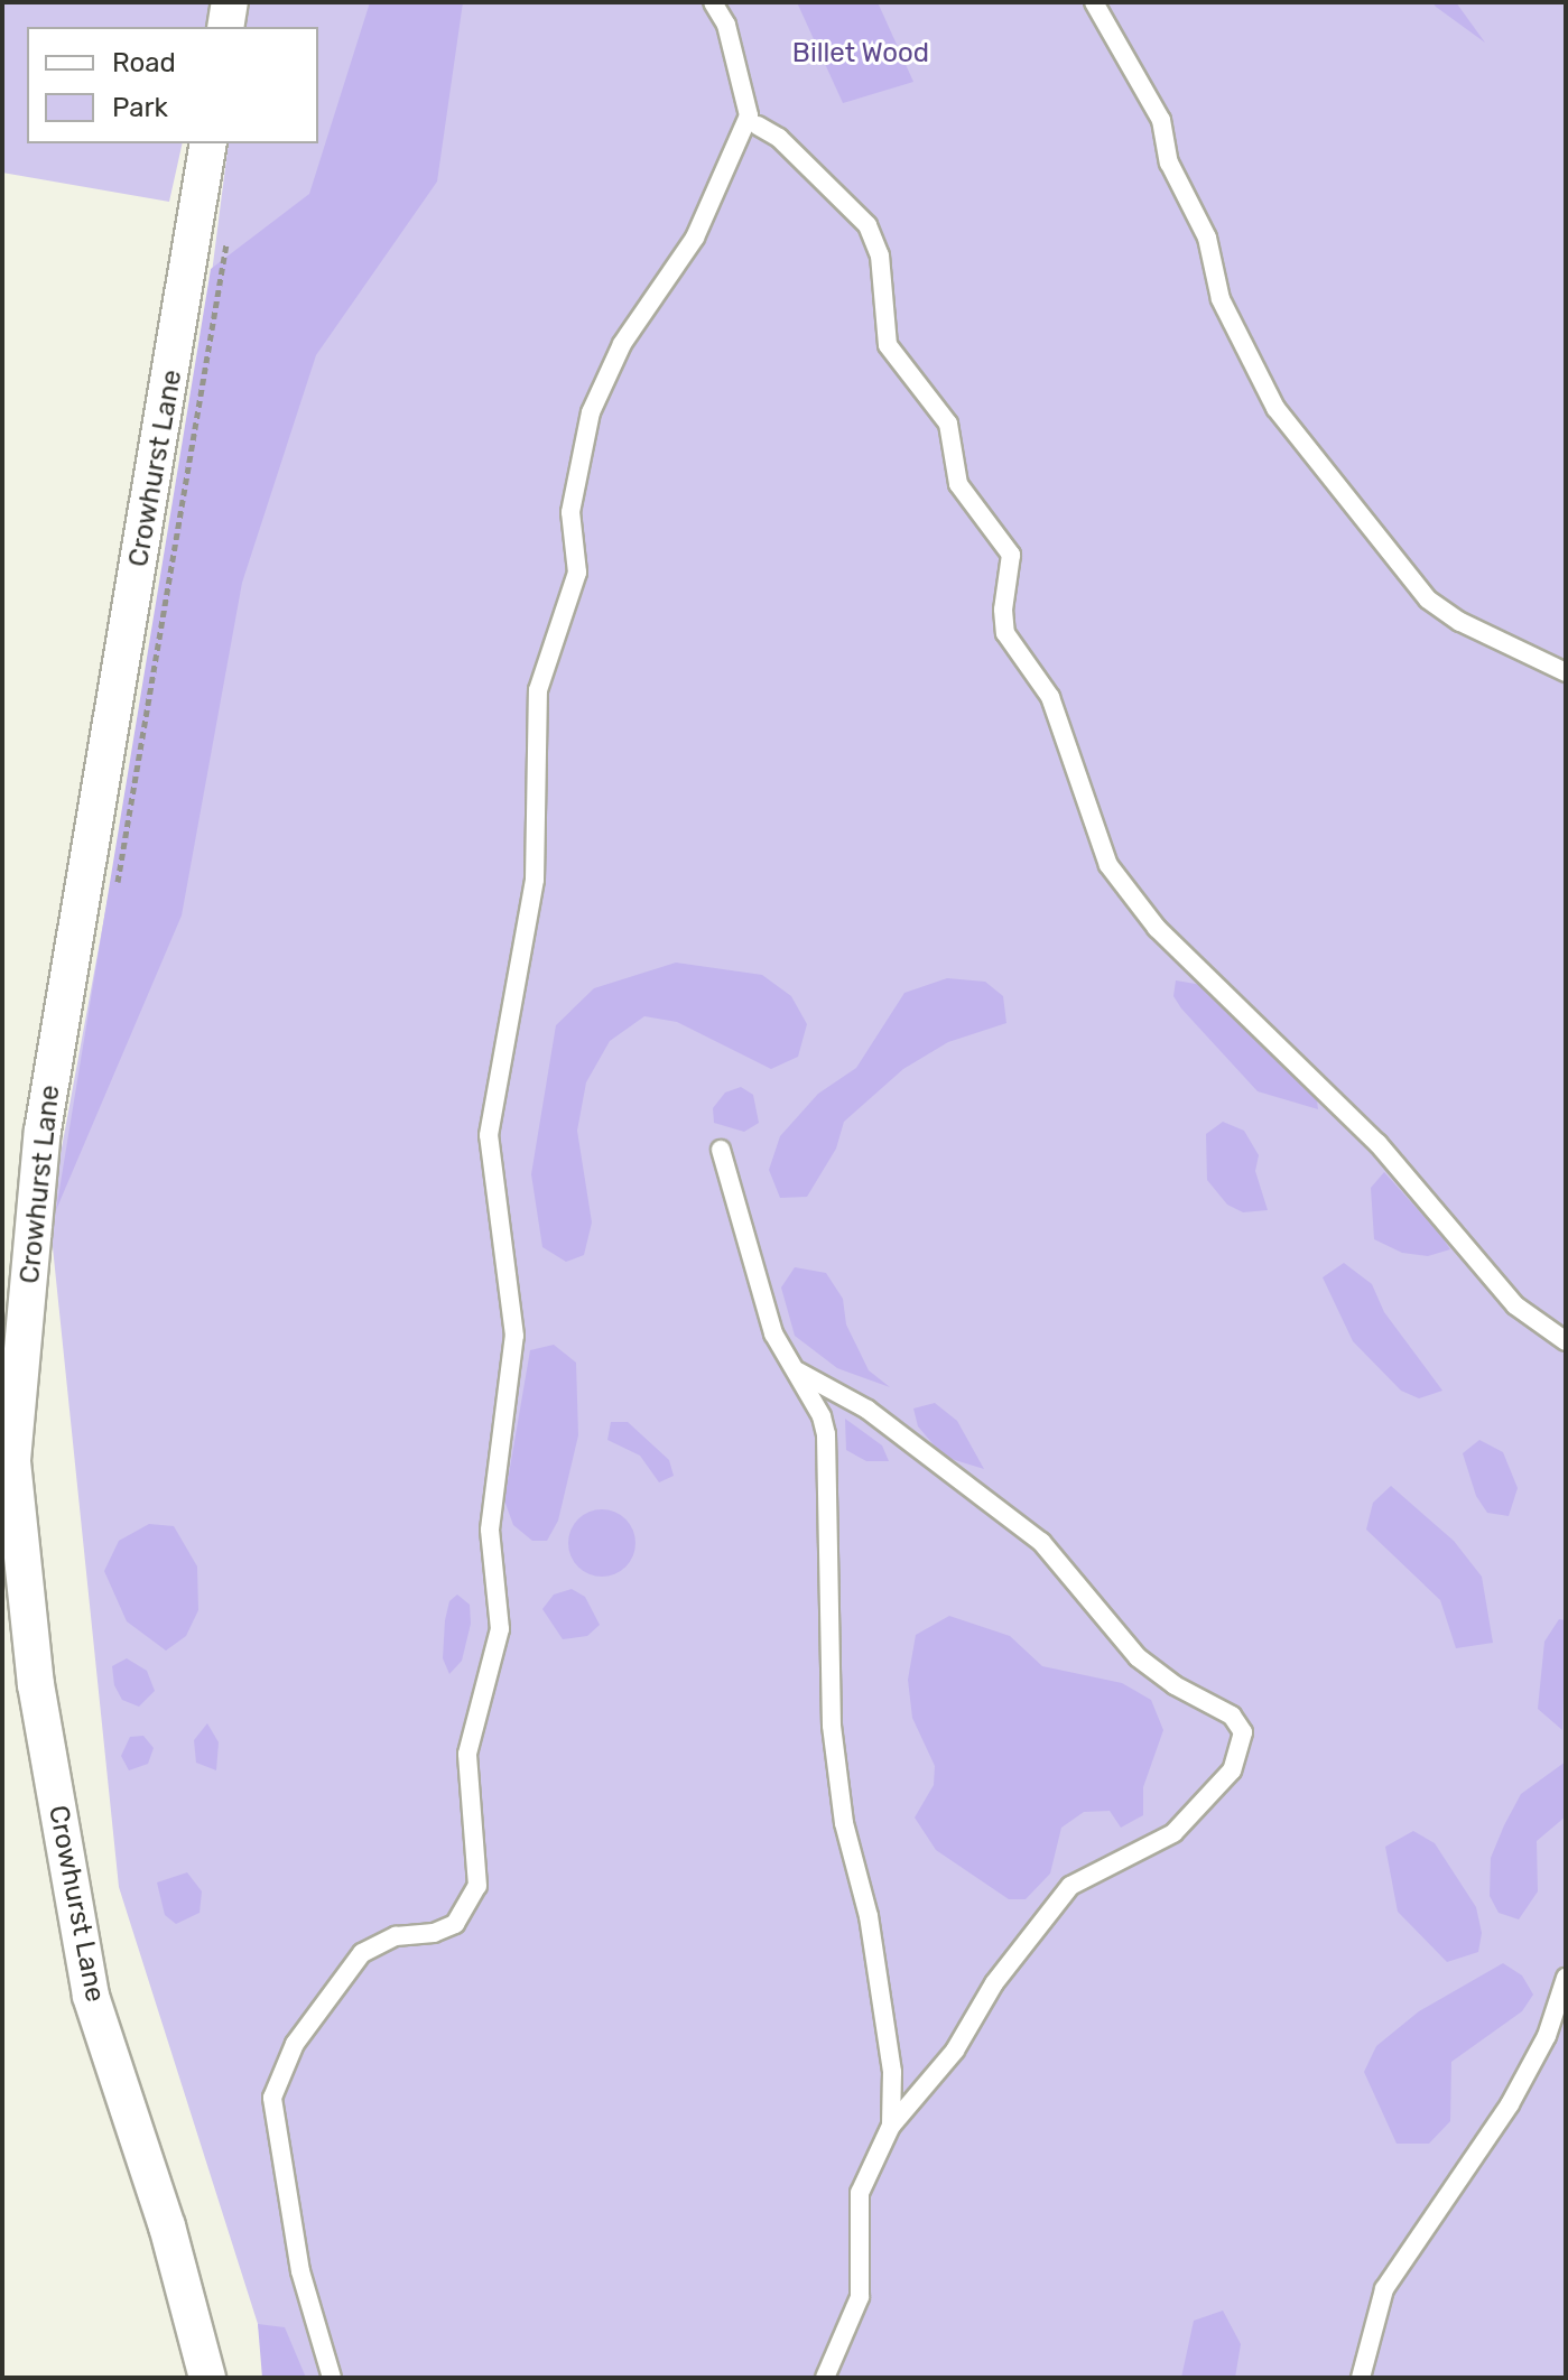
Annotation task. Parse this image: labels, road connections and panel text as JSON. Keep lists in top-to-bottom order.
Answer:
{
  "streets": {
    "street": ["Crowhurst Lane"]
  },
  "parks": ["Billet Wood"],
  "legend": ["Road", "Park"]
}
